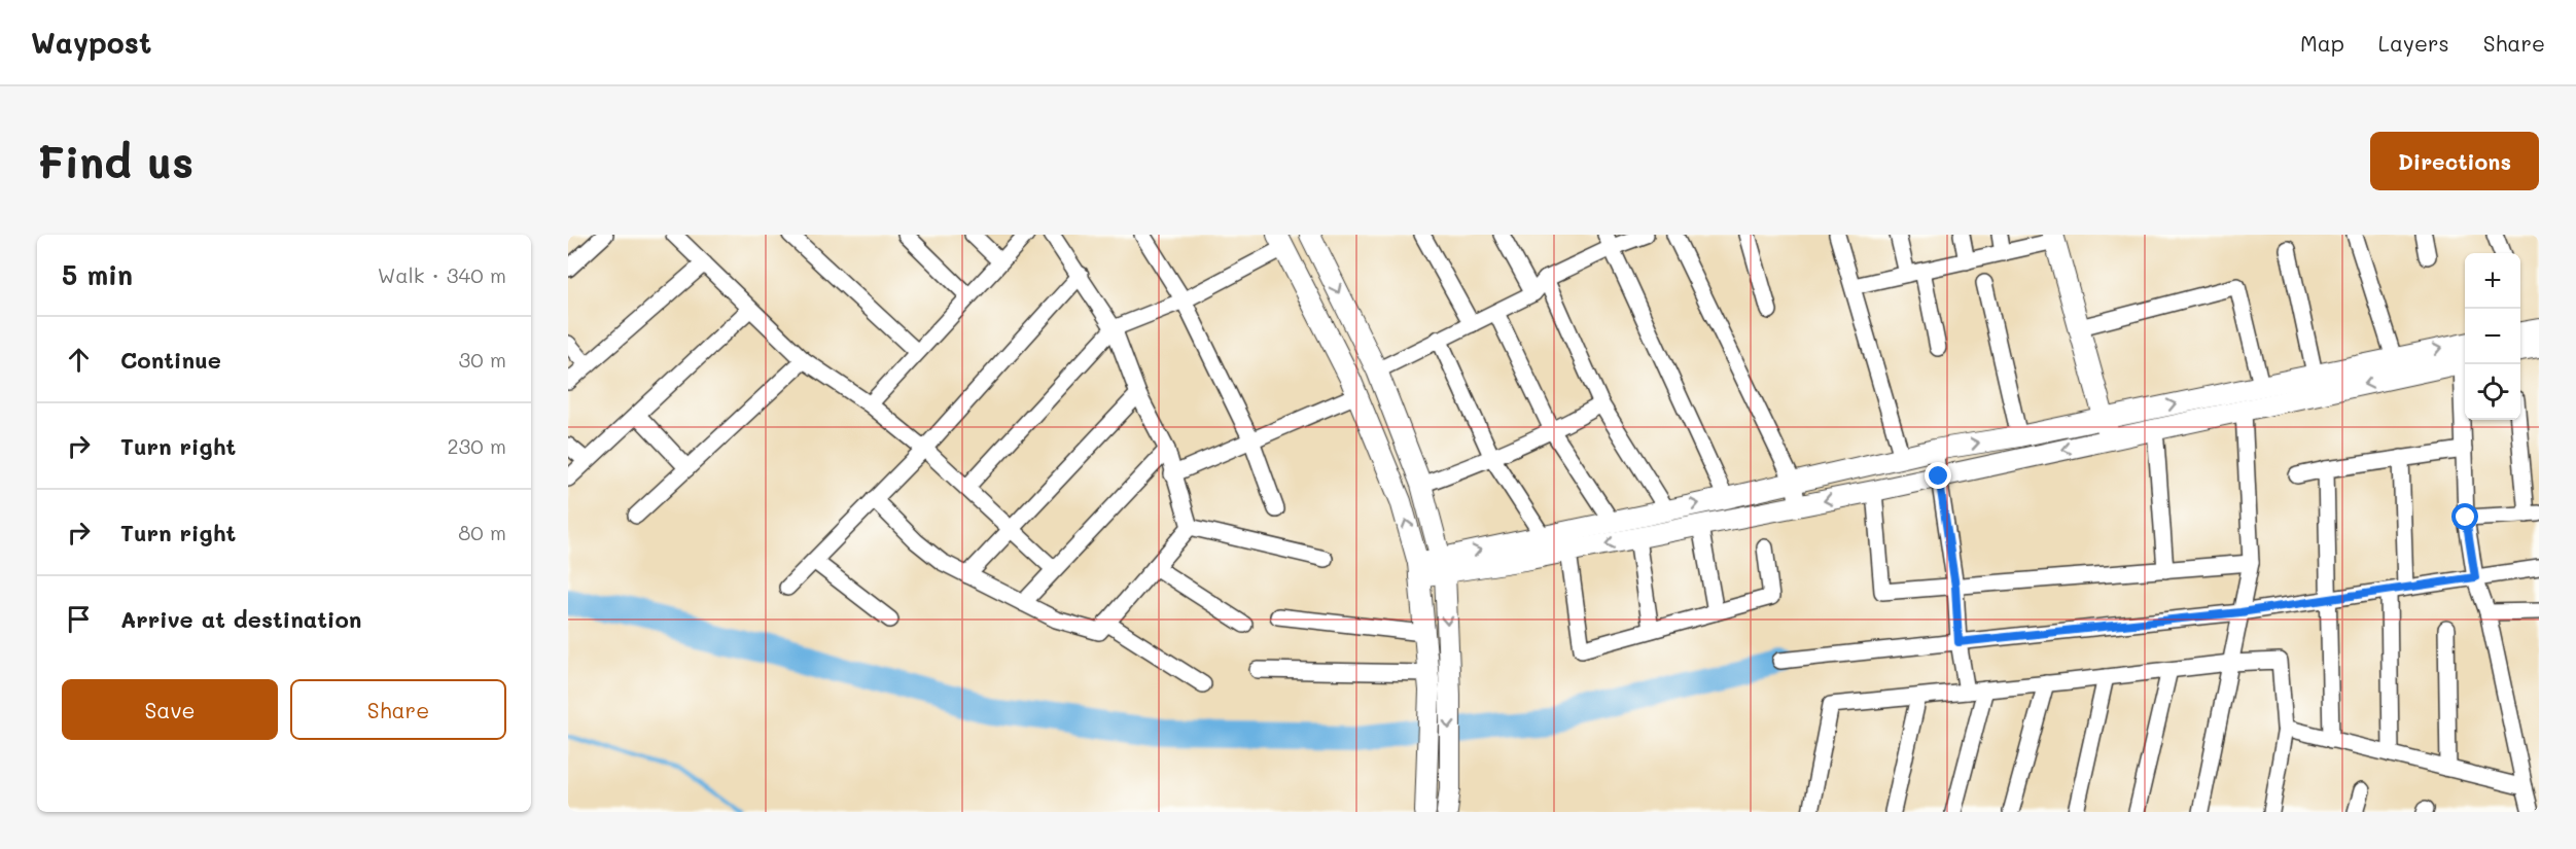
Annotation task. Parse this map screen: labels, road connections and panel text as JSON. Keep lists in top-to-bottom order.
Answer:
{
  "page": {
    "header": "Waypost",
    "nav": ["Map", "Layers", "Share"],
    "buttons": [
      "Directions",
      ["Save", "Share"]
    ],
    "title": "Find us",
    "heading": ["5 min", "Walk · 340 m"],
    "map_buttons": ["+", "−"],
    "list": [
      ["Continue", "30 m"],
      ["Turn right", "230 m"],
      ["Turn right", "80 m"],
      "Arrive at destination"
    ]
  }
}
